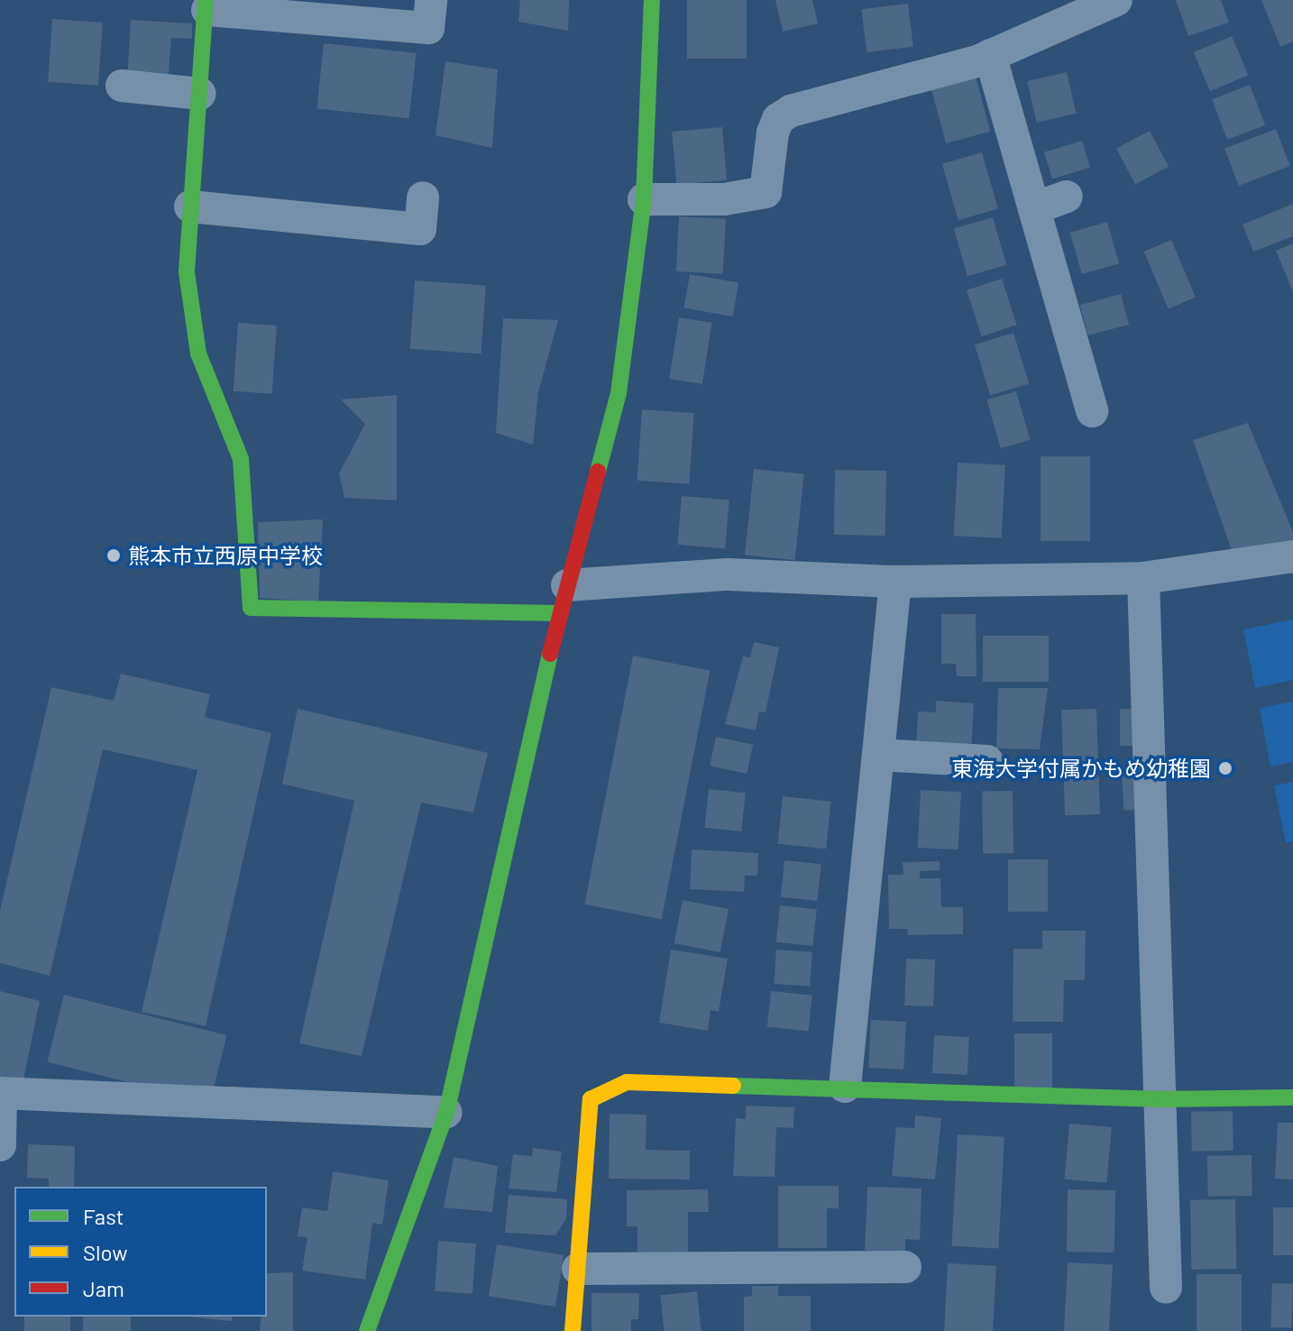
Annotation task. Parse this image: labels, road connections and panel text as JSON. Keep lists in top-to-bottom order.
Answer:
{
  "places": ["熊本市立西原中学校", "東海大学付属かもめ幼稚園"],
  "legend": ["Fast", "Slow", "Jam"]
}
